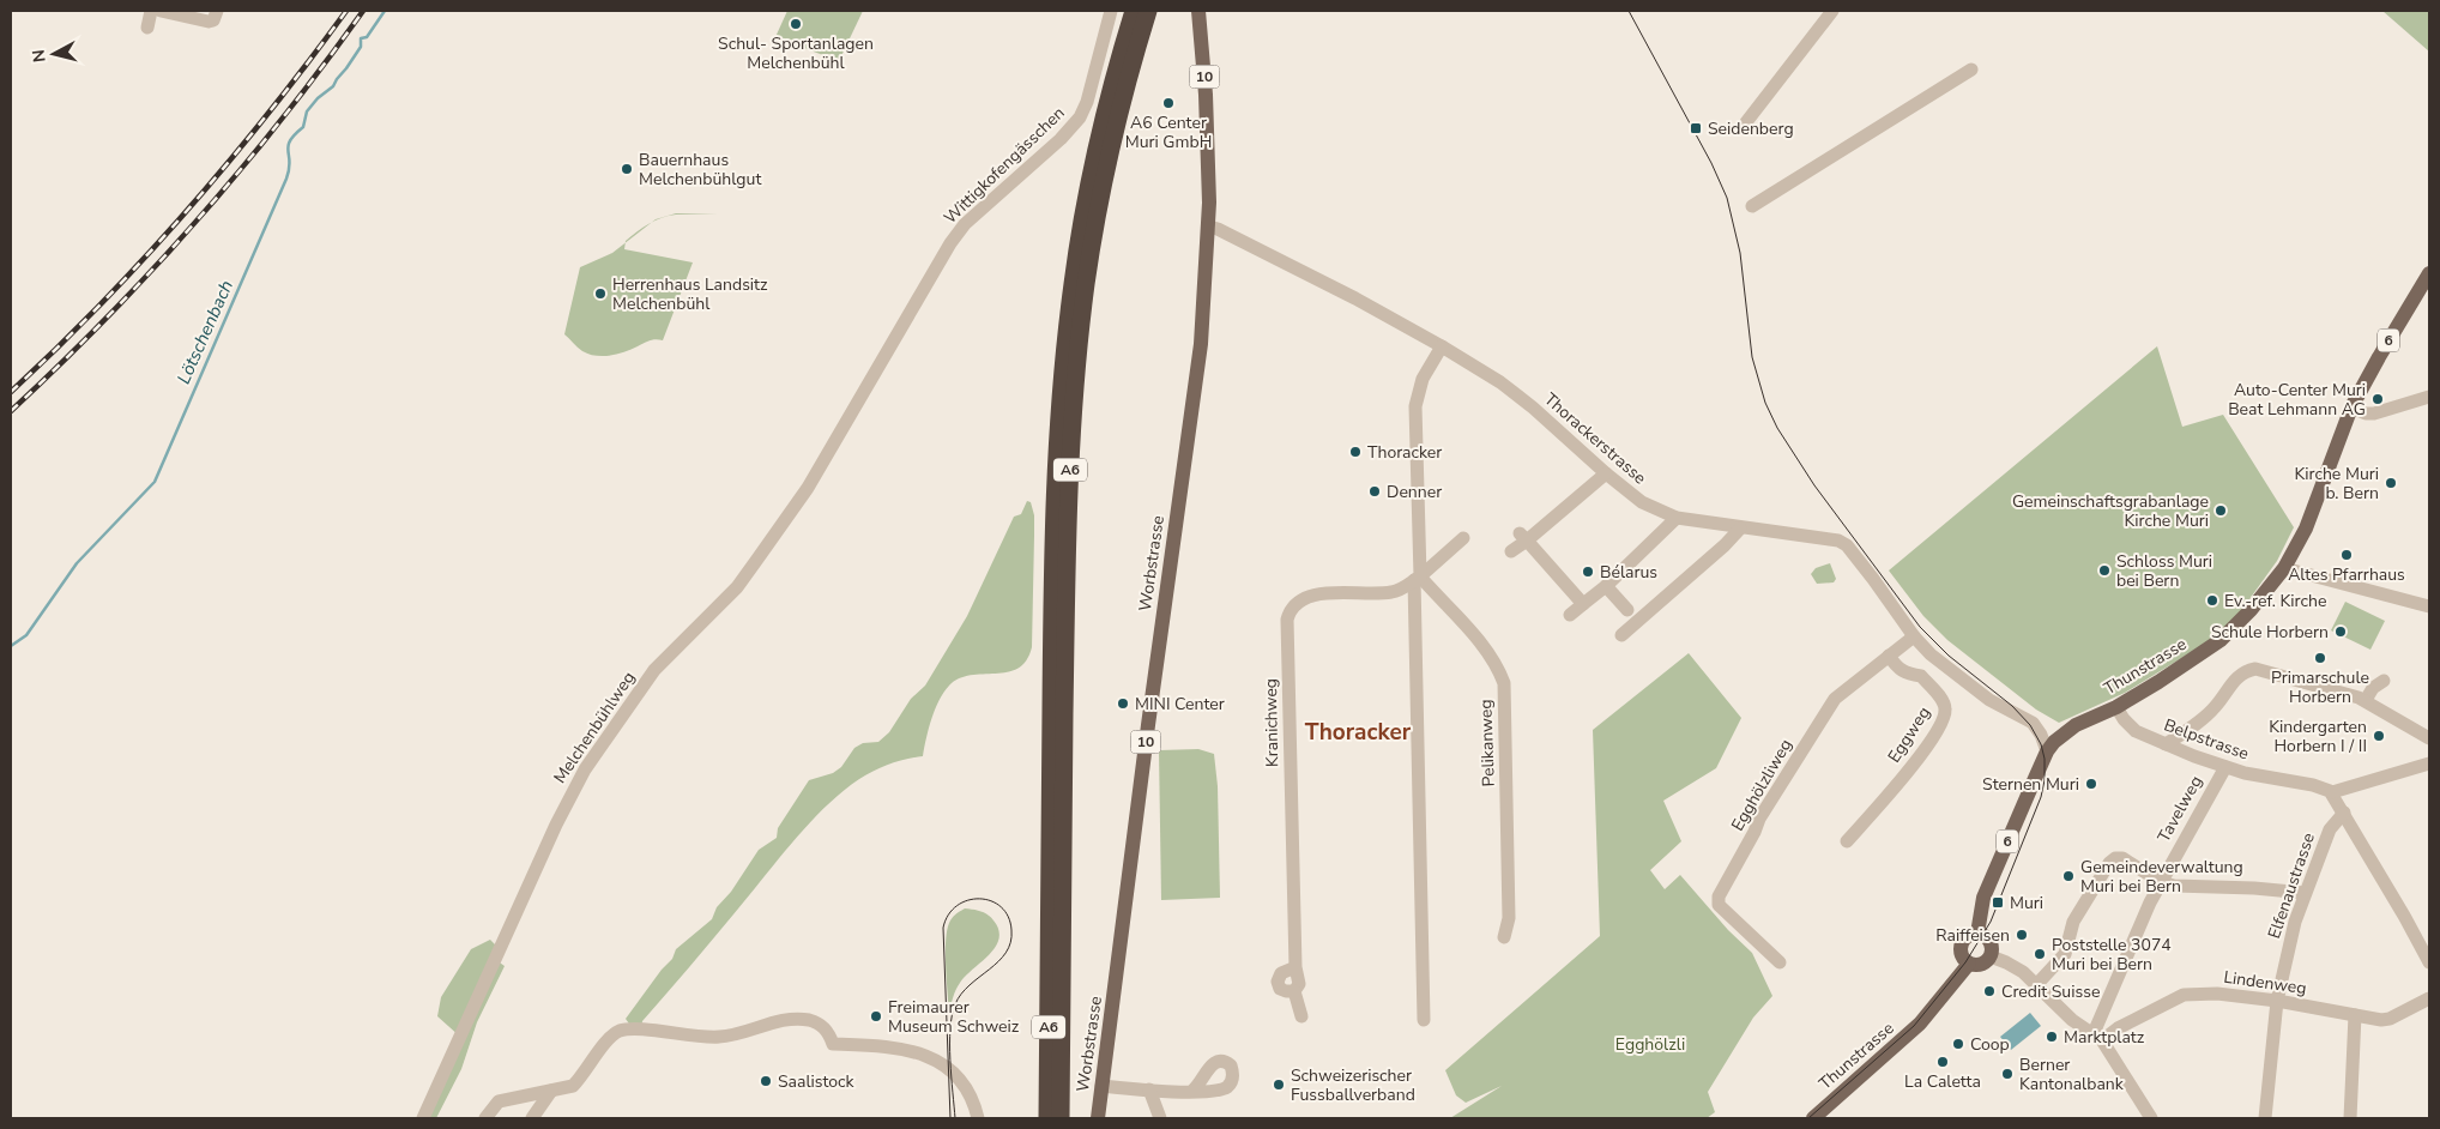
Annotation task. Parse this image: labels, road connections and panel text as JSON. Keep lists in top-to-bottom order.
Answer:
{
  "streets": {
    "highway": ["A6"],
    "main road": [
      "10",
      "6",
      "Worbstrasse",
      "Thunstrasse"
    ],
    "street": [
      "Wittigkofengässchen",
      "Thorackerstrasse",
      "Kranichweg",
      "Melchenbühlweg",
      "Eggweg",
      "Belpstrasse",
      "Pelikanweg",
      "Egghölzliweg",
      "Tavelweg",
      "Elfenaustrasse",
      "Lindenweg"
    ]
  },
  "crossings": [
    ["Wittigkofengässchen", "Melchenbühlweg"],
    ["Thorackerstrasse", "Worbstrasse"],
    ["Thorackerstrasse", "Thunstrasse"],
    ["Thorackerstrasse", "Egghölzliweg"],
    ["Thunstrasse", "Belpstrasse"],
    ["Kranichweg", "Pelikanweg"],
    ["Eggweg", "Egghölzliweg"],
    ["Belpstrasse", "Tavelweg"],
    ["Belpstrasse", "Elfenaustrasse"],
    ["Tavelweg", "Lindenweg"],
    ["Elfenaustrasse", "Lindenweg"]
  ],
  "districts": ["Thoracker"],
  "water": ["Lötschenbach"],
  "parks": ["Egghölzli"],
  "places": {
    "other": [
      "Schul- Sportanlagen Melchenbühl",
      "A6 Center Muri GmbH",
      "Bauernhaus Melchenbühlgut",
      "Herrenhaus Landsitz Melchenbühl",
      "Auto-Center Muri Beat Lehmann AG",
      "Thoracker",
      "Kirche Muri b. Bern",
      "Denner",
      "Gemeinschaftsgrabanlage Kirche Muri",
      "Altes Pfarrhaus",
      "Schloss Muri bei Bern",
      "Bélarus",
      "Ev.-ref. Kirche",
      "Schule Horbern",
      "Primarschule Horbern",
      "MINI Center",
      "Kindergarten Horbern I / II",
      "Sternen Muri",
      "Gemeindeverwaltung Muri bei Bern",
      "Raiffeisen",
      "Poststelle 3074 Muri bei Bern",
      "Credit Suisse",
      "Freimaurer Museum Schweiz",
      "Marktplatz",
      "Coop",
      "La Caletta",
      "Berner Kantonalbank",
      "Saalistock",
      "Schweizerischer Fussballverband"
    ],
    "transit": ["Seidenberg", "Muri"]
  },
  "north": "left"
}
